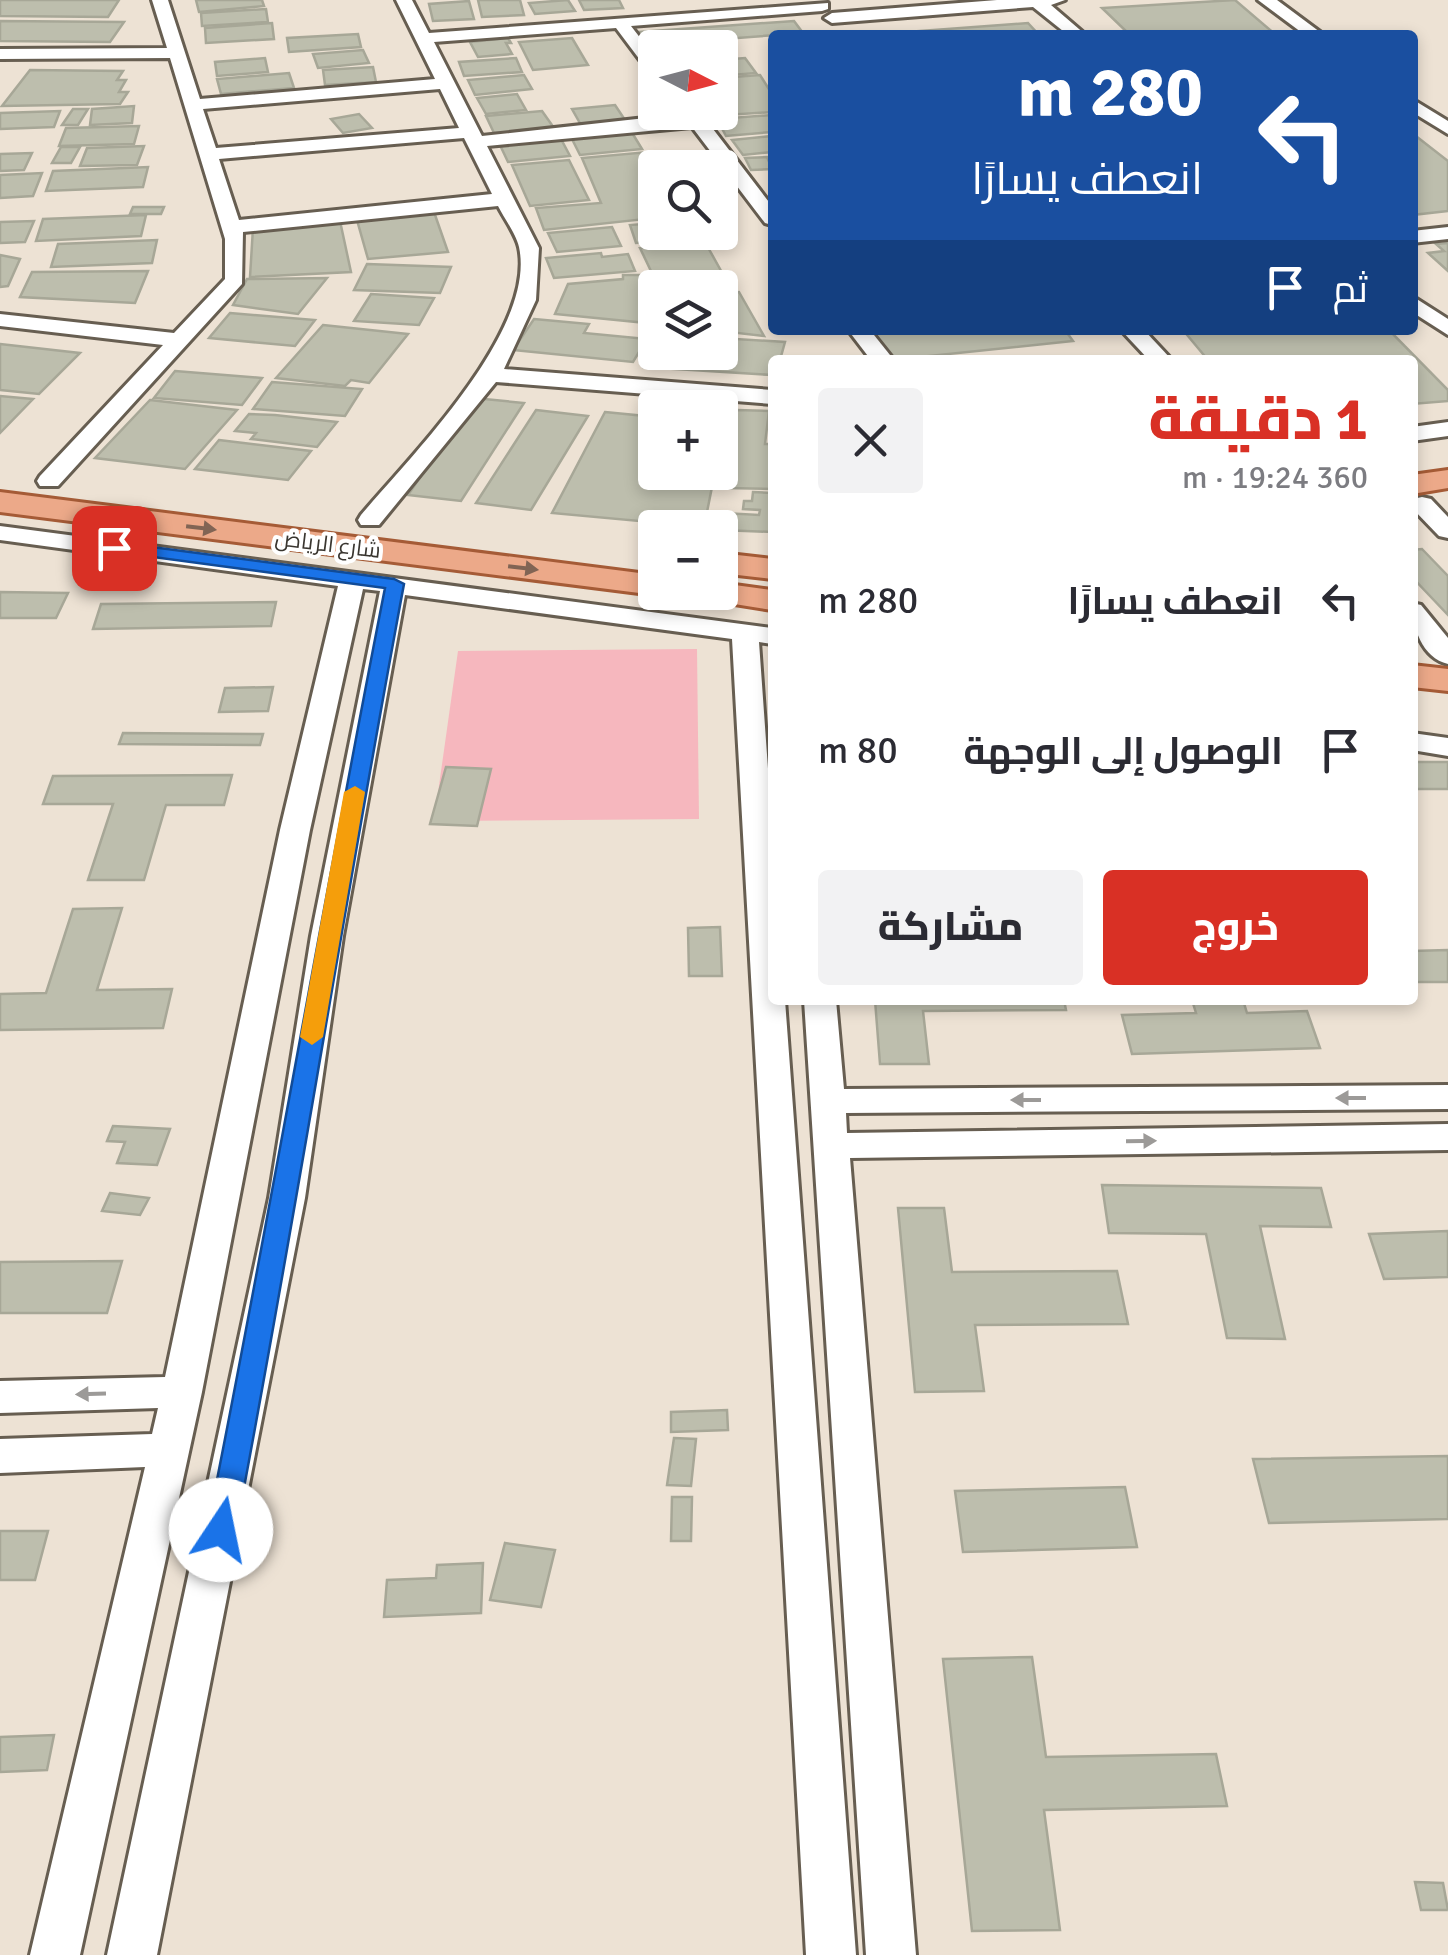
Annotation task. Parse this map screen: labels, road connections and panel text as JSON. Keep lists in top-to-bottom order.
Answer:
{
  "streets": {
    "main road": ["شارع الرياض"]
  },
  "north": "right",
  "page": {
    "map_buttons": ["+", "−"],
    "turn": ["280 m", "انعطف يسارًا"],
    "then": "ثم",
    "heading": ["1 دقيقة", "360 m · 19:24"],
    "list": [
      {
        "name": "انعطف يسارًا",
        "value": "280 m"
      },
      {
        "name": "الوصول إلى الوجهة",
        "value": "80 m"
      }
    ],
    "buttons": ["خروج", "مشاركة"]
  }
}
